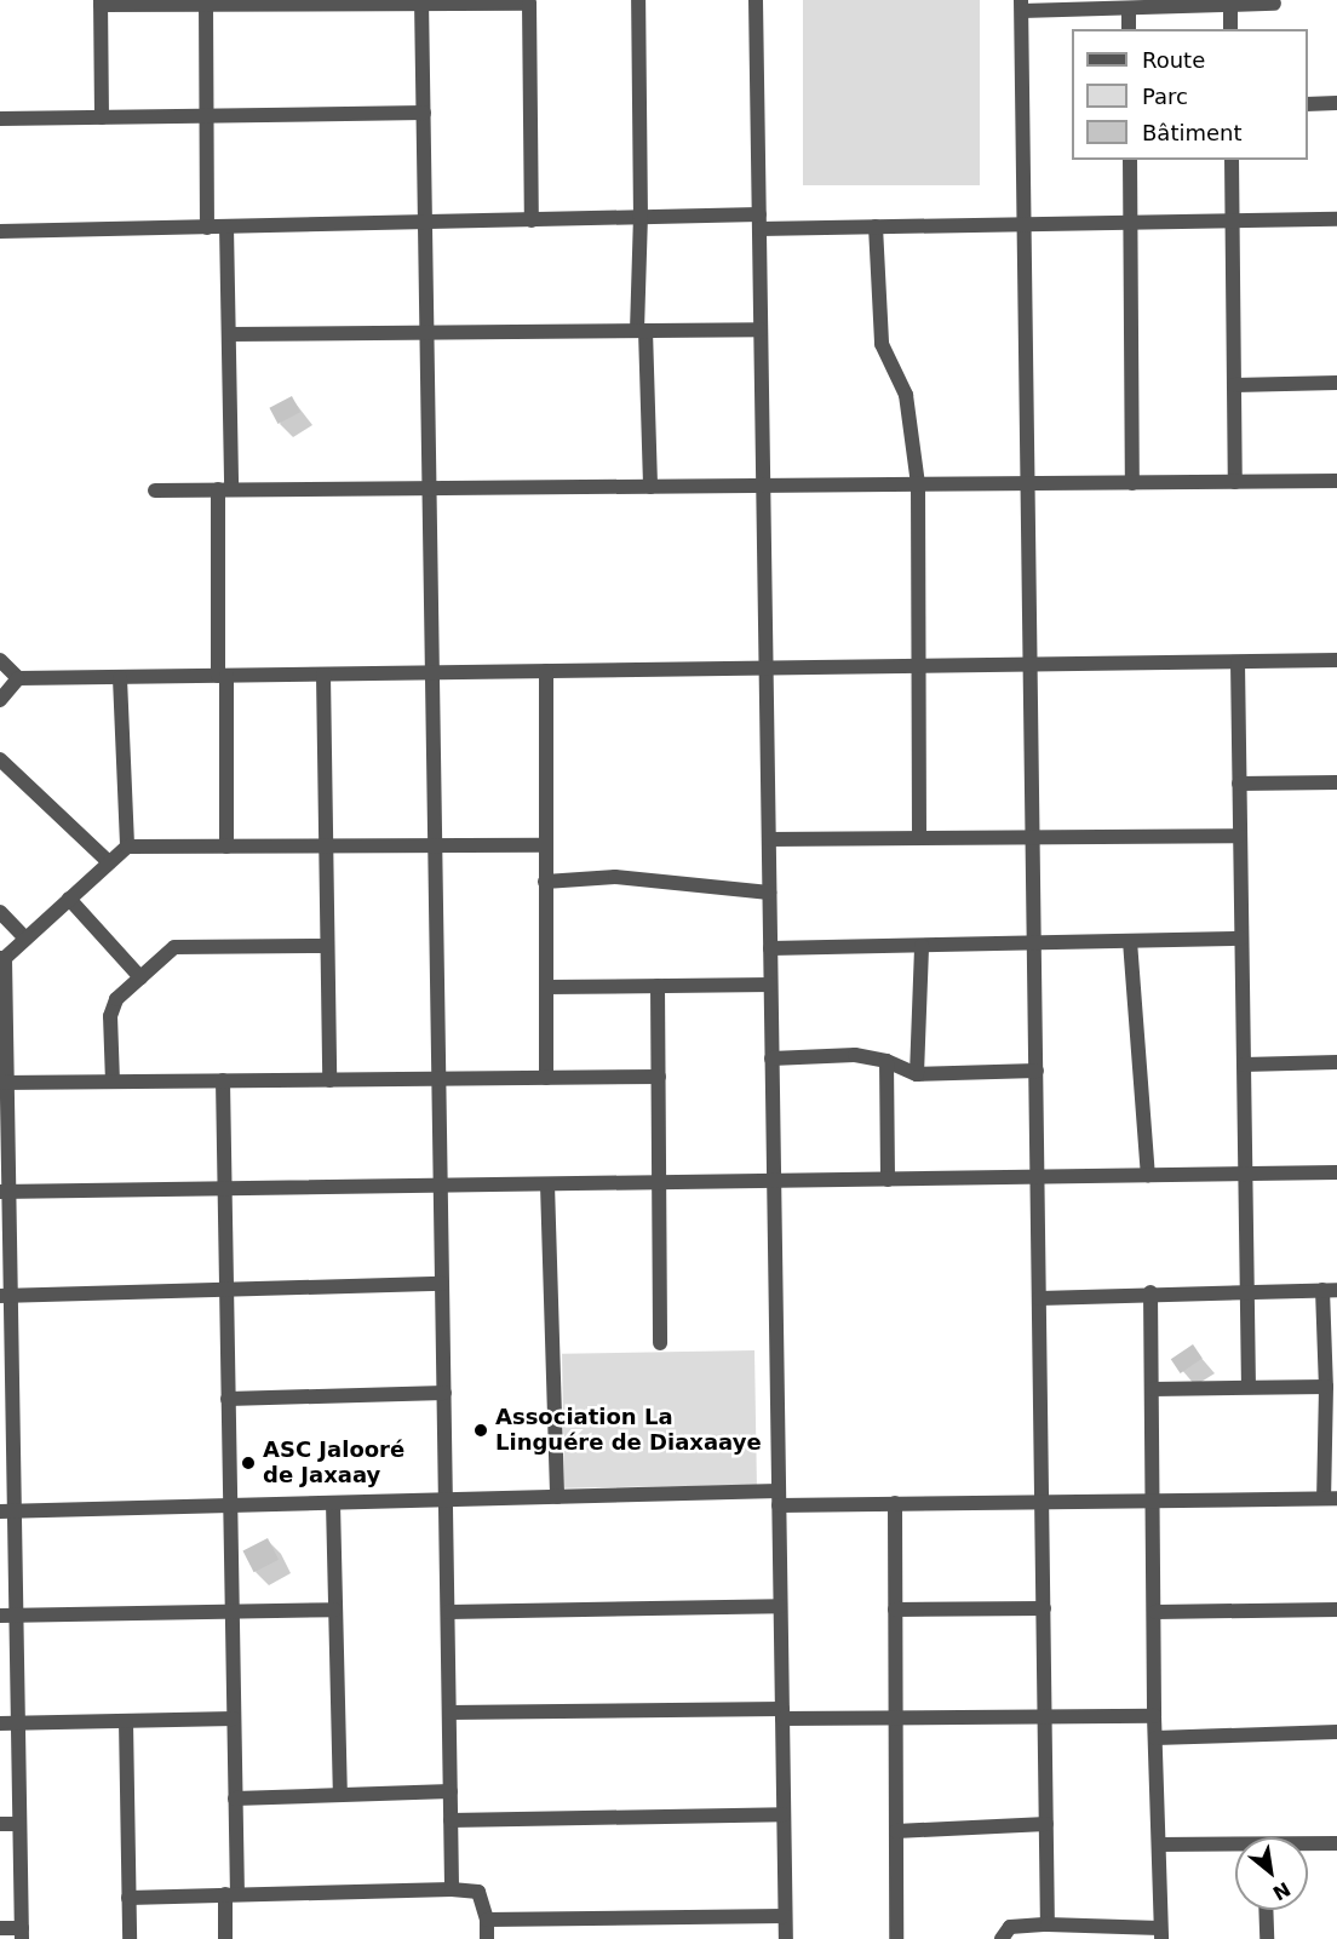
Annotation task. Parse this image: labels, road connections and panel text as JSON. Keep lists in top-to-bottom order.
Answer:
{
  "places": ["Association La Linguére de Diaxaaye", "ASC Jalooré de Jaxaay"],
  "legend": ["Route", "Parc", "Bâtiment"],
  "north": "bottom right"
}
